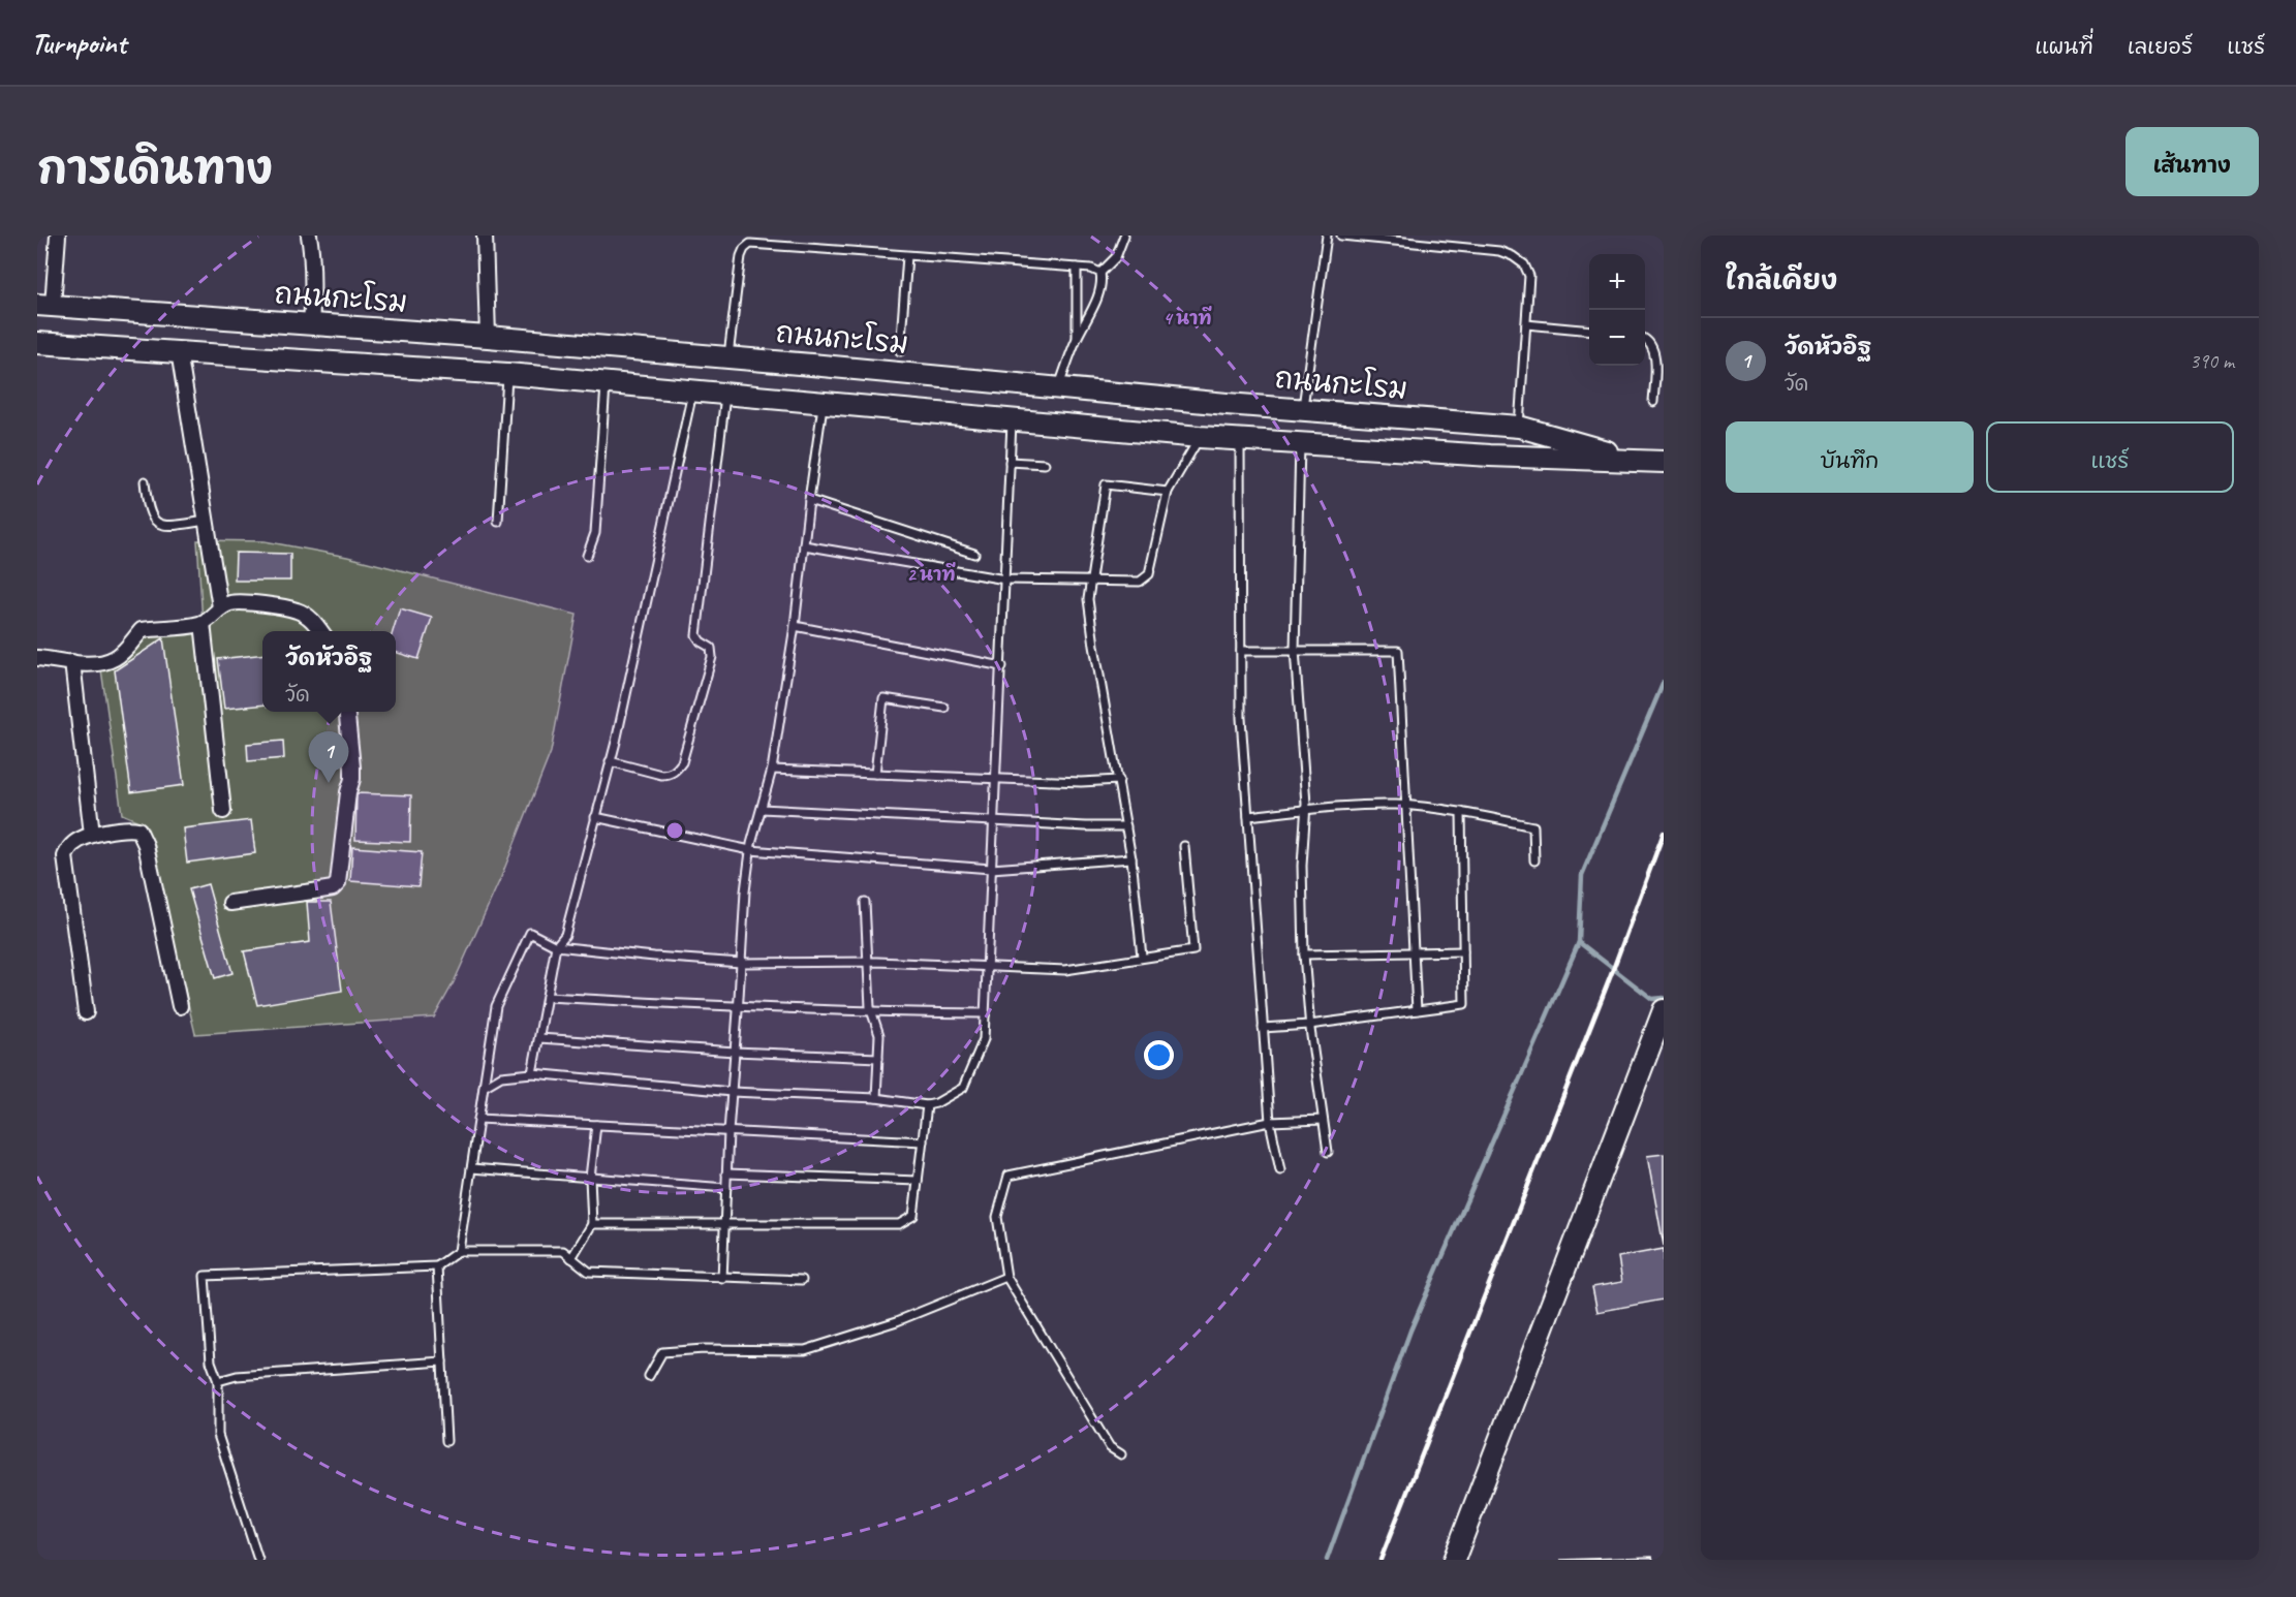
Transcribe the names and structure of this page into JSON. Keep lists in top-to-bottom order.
{
  "streets": {
    "main road": ["ถนนกะโรม"]
  },
  "page": {
    "header": "Turnpoint",
    "nav": ["แผนที่", "เลเยอร์", "แชร์"],
    "title": "การเดินทาง",
    "buttons": [
      "เส้นทาง",
      ["บันทึก", "แชร์"]
    ],
    "heading": "ใกล้เคียง",
    "map_buttons": ["+", "−"],
    "list": [
      {
        "mark": "1",
        "name": "วัดหัวอิฐ",
        "note": "วัด",
        "value": "390 m"
      }
    ],
    "popup": ["วัดหัวอิฐ", "วัด"],
    "pins": "1"
  },
  "rings": ["4 นาที", "2 นาที"]
}
